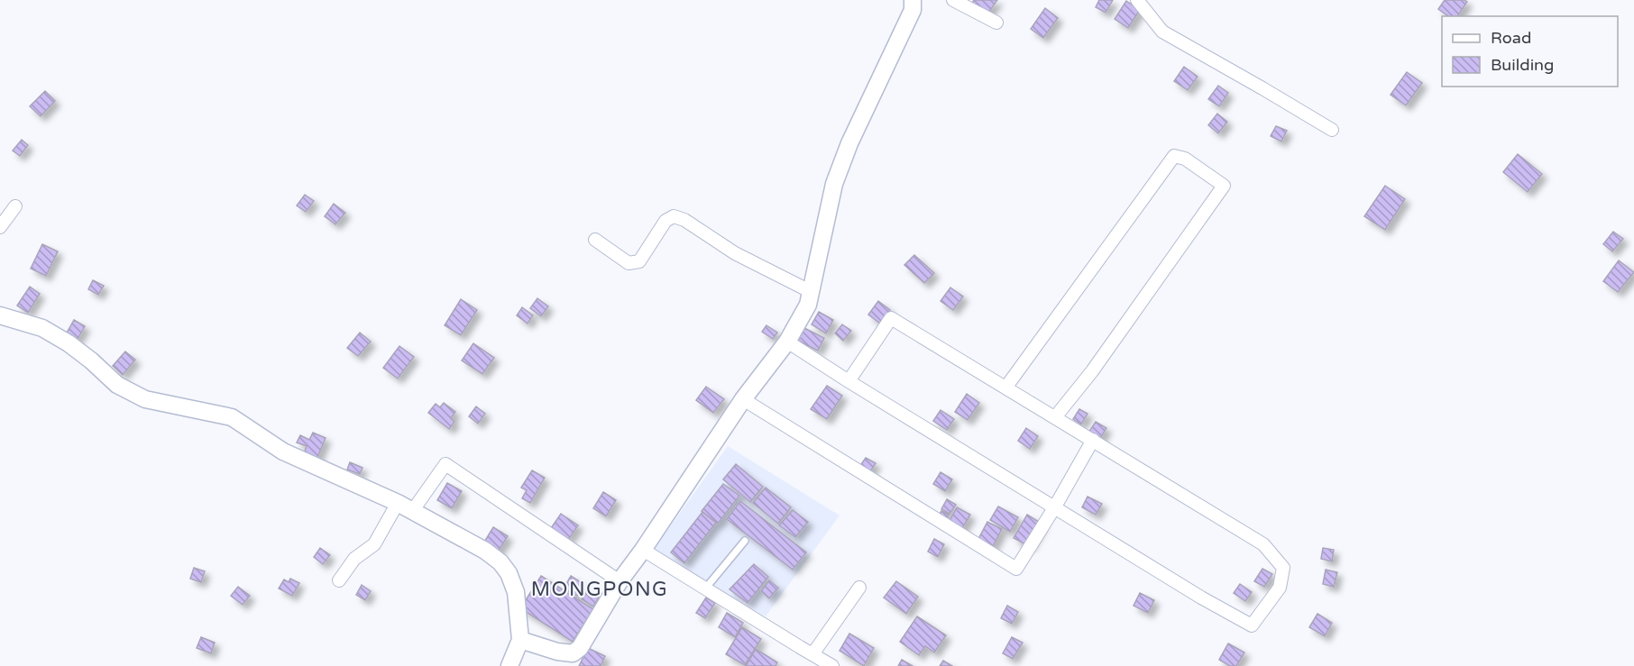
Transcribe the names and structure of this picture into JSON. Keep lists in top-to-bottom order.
{
  "districts": ["MONGPONG"],
  "legend": ["Road", "Building"]
}
